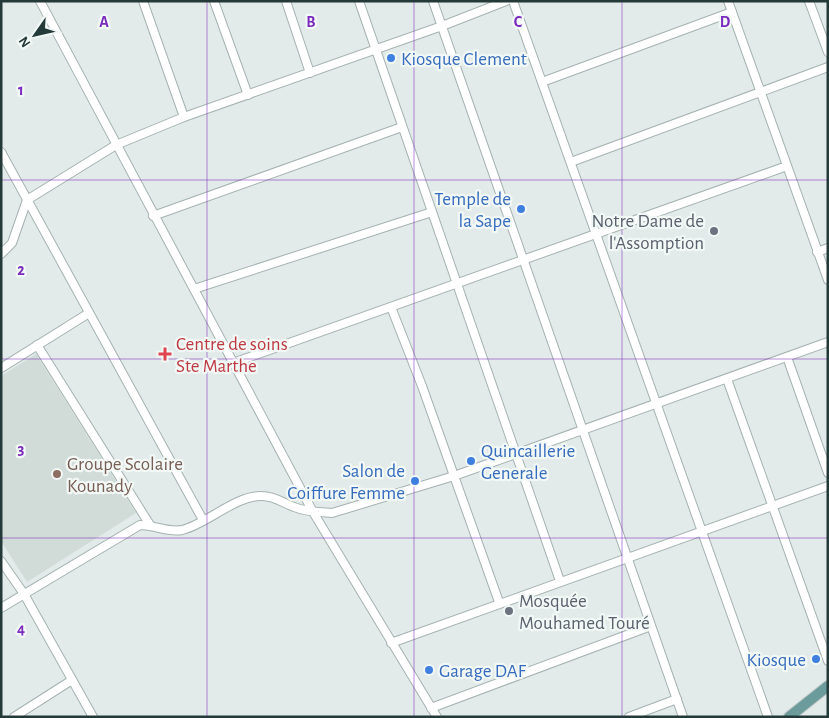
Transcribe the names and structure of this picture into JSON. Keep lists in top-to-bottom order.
{
  "places": {
    "other": [
      "Kiosque Clement",
      "Temple de la Sape",
      "Notre Dame de l'Assomption",
      "Quincaillerie Generale",
      "Groupe Scolaire Kounady",
      "Salon de Coiffure Femme",
      "Mosquée Mouhamed Touré",
      "Kiosque",
      "Garage DAF"
    ],
    "health": ["Centre de soins Ste Marthe"]
  },
  "north": "bottom left",
  "grid": {
    "columns": [
      "A",
      "B",
      "C",
      "D"
    ],
    "rows": [
      "1",
      "2",
      "3",
      "4"
    ]
  }
}
